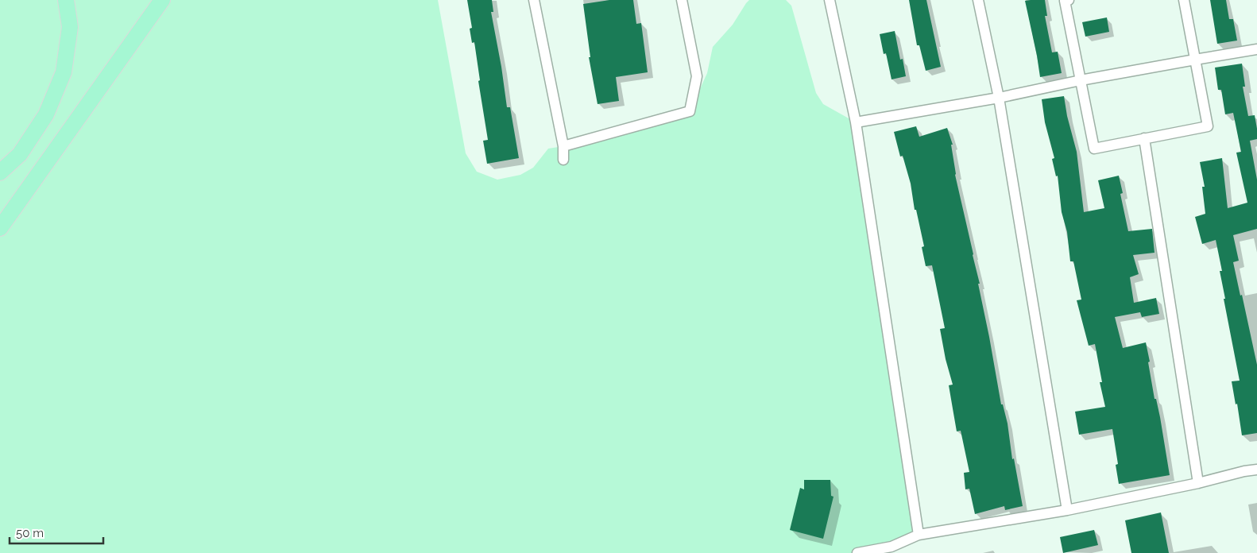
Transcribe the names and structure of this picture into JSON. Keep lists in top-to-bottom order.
{
  "scale_bar": "50 m"
}
